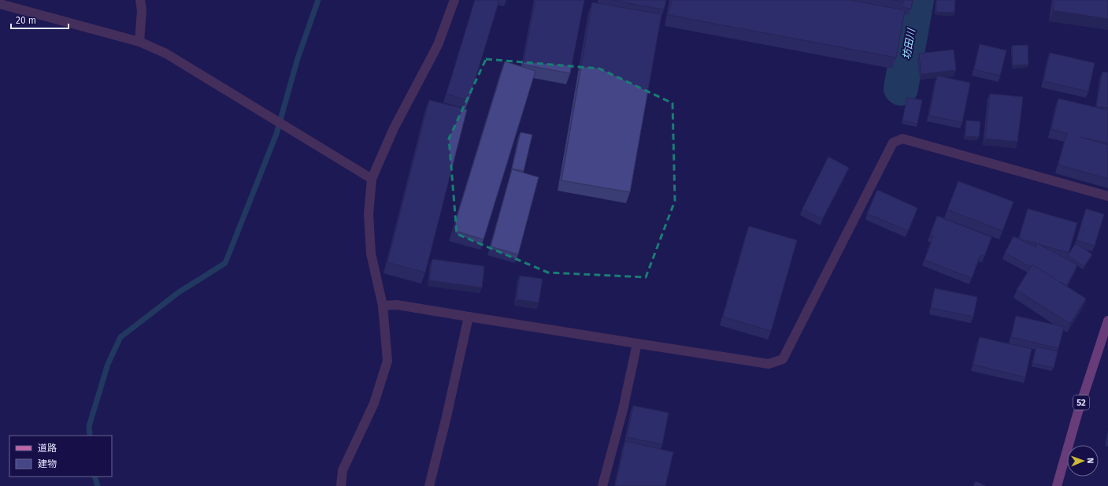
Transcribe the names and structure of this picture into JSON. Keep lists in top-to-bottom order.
{
  "streets": {
    "main road": ["52"]
  },
  "water": ["坊田川"],
  "legend": ["道路", "建物"],
  "scale_bar": "20 m",
  "north": "right"
}
